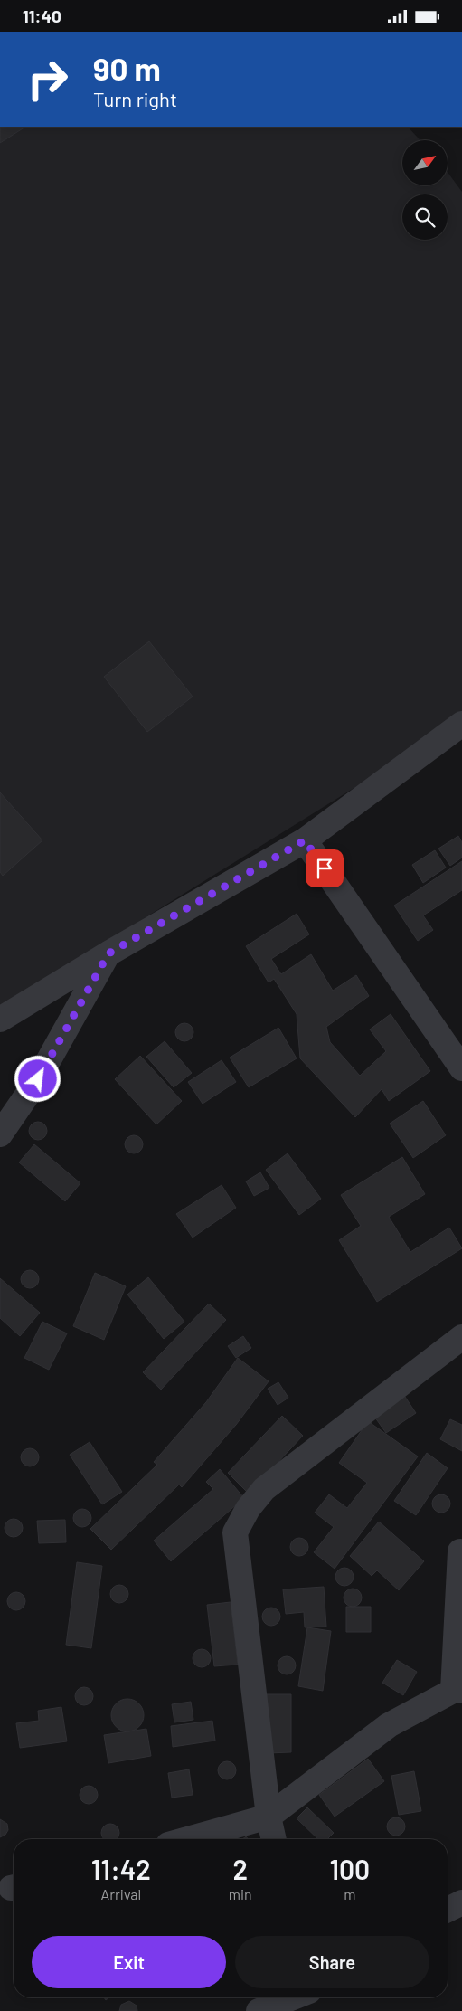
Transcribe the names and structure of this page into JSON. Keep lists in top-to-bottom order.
{
  "north": "top right",
  "page": {
    "status": "11:40",
    "turn": ["90 m", "Turn right"],
    "eta": [
      "11:42",
      "Arrival",
      "2",
      "min",
      "100",
      "m"
    ],
    "buttons": ["Exit", "Share"]
  }
}
